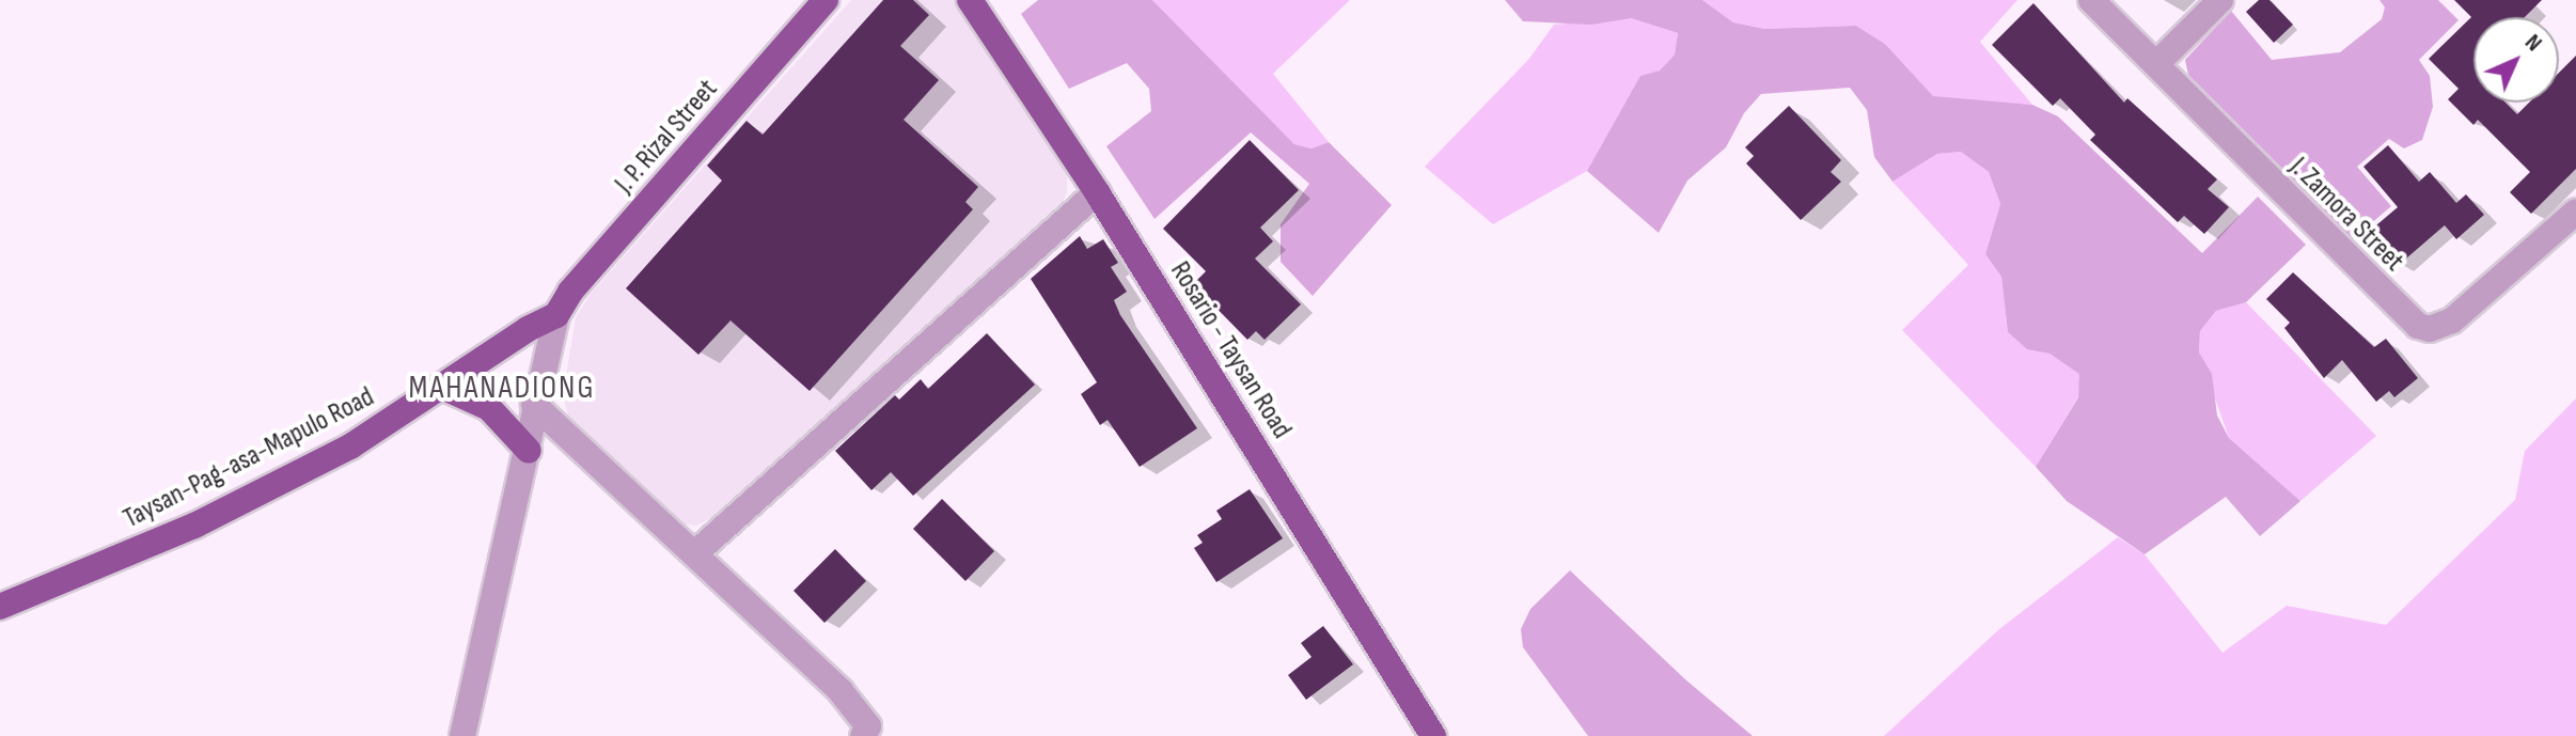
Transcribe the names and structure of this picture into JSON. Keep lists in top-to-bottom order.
{
  "streets": {
    "main road": ["J. P. Rizal Street", "Rosario - Taysan Road", "Taysan-Pag-asa-Mapulo Road"],
    "street": ["J. Zamora Street"]
  },
  "crossings": [
    ["J. P. Rizal Street", "Taysan-Pag-asa-Mapulo Road"]
  ],
  "districts": ["MAHANADIONG"],
  "north": "top right"
}
